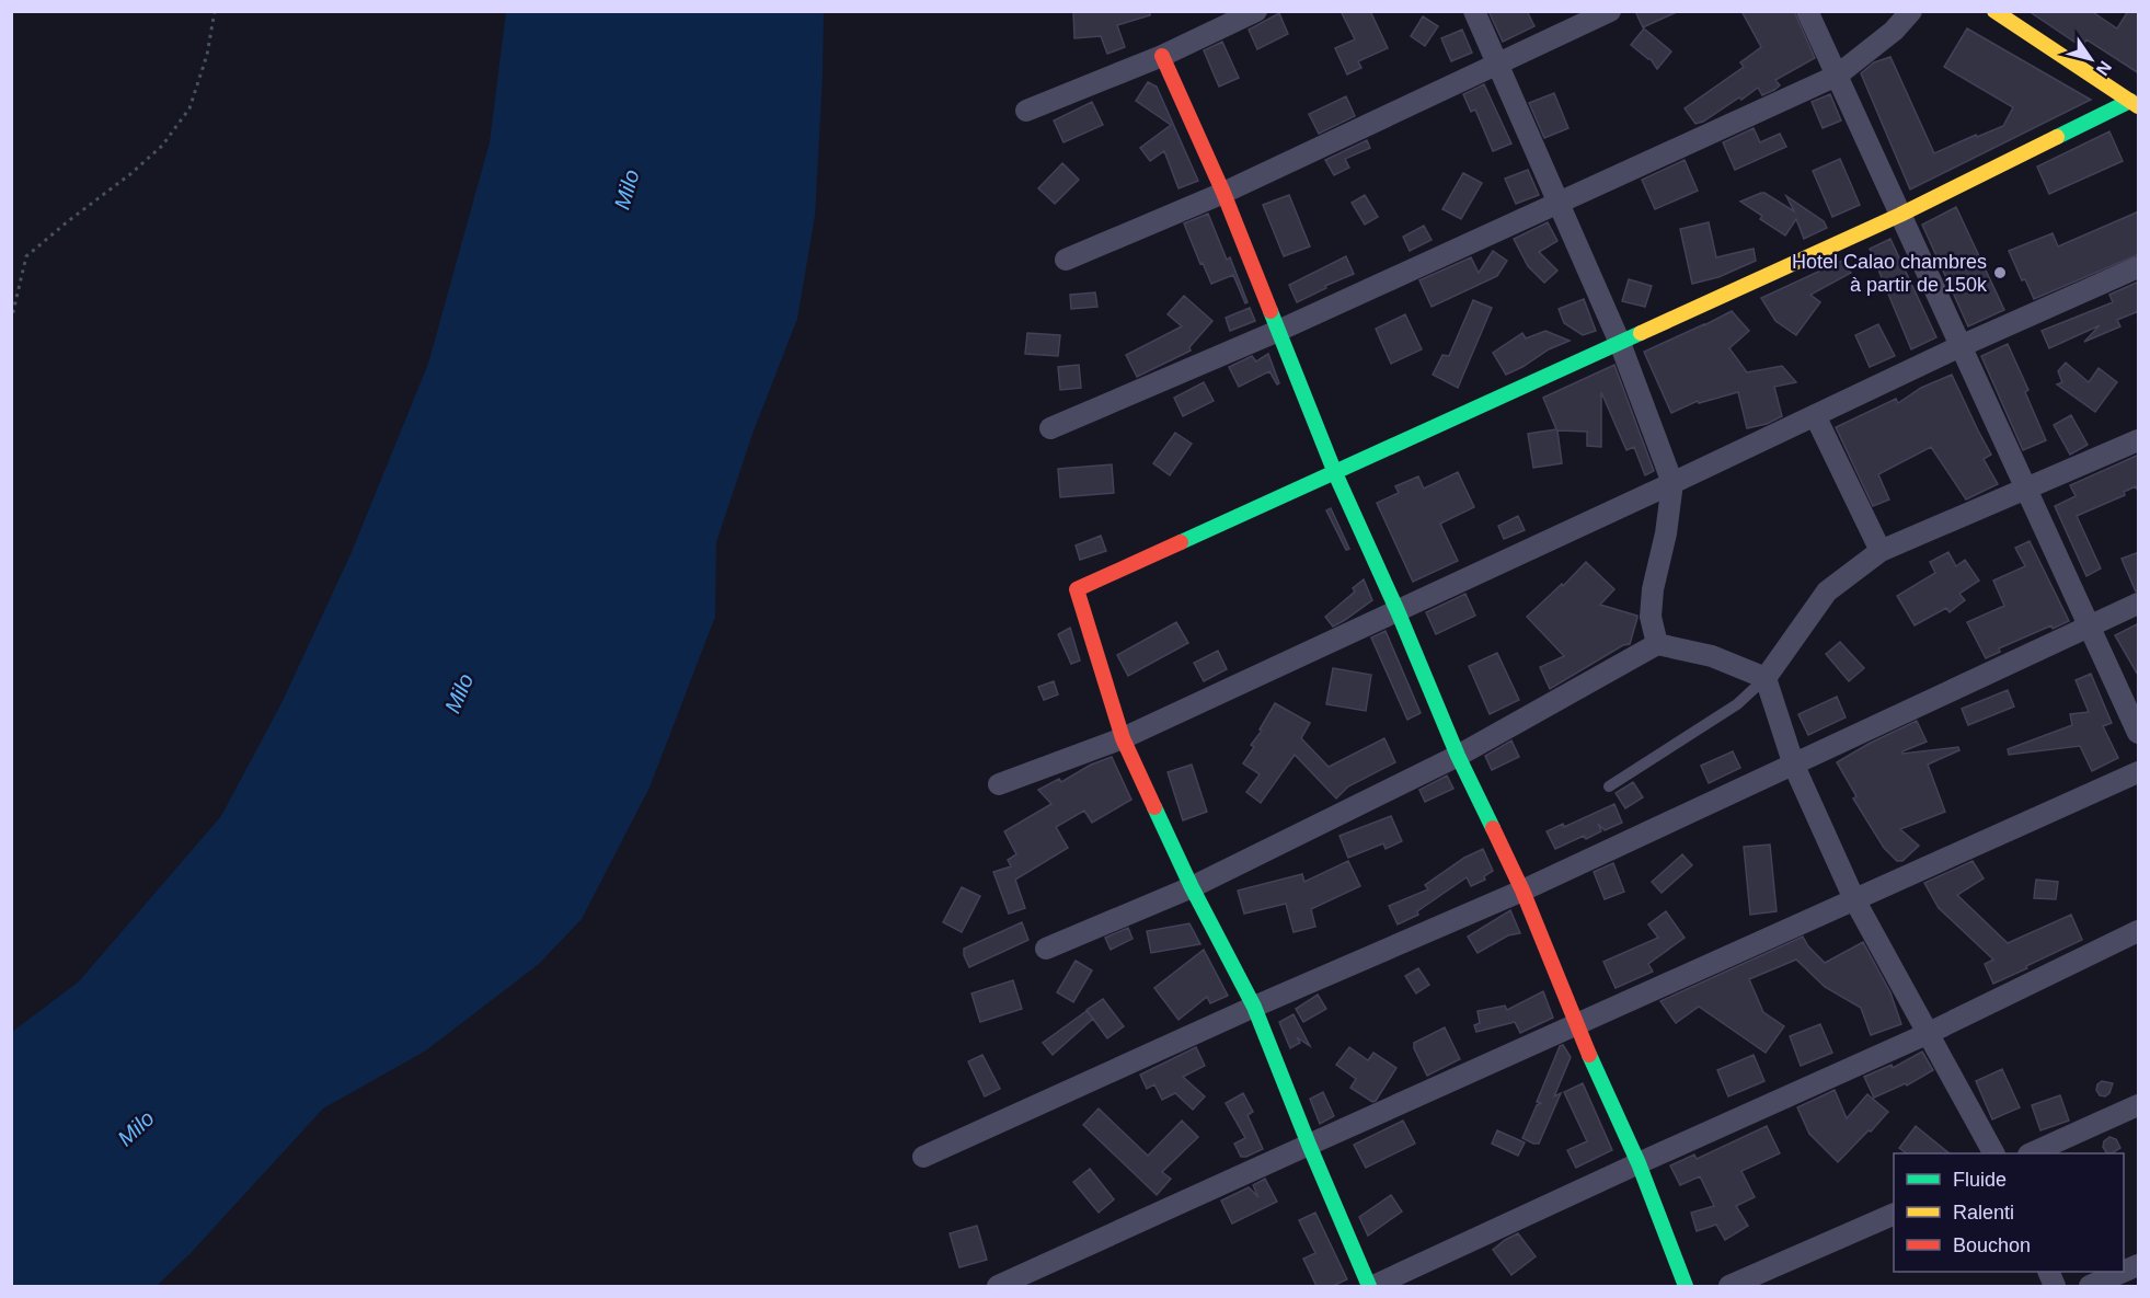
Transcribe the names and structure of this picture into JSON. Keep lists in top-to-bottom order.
{
  "water": ["Milo"],
  "places": ["Hotel Calao chambres à partir de 150k"],
  "legend": ["Fluide", "Ralenti", "Bouchon"],
  "north": "bottom right"
}
